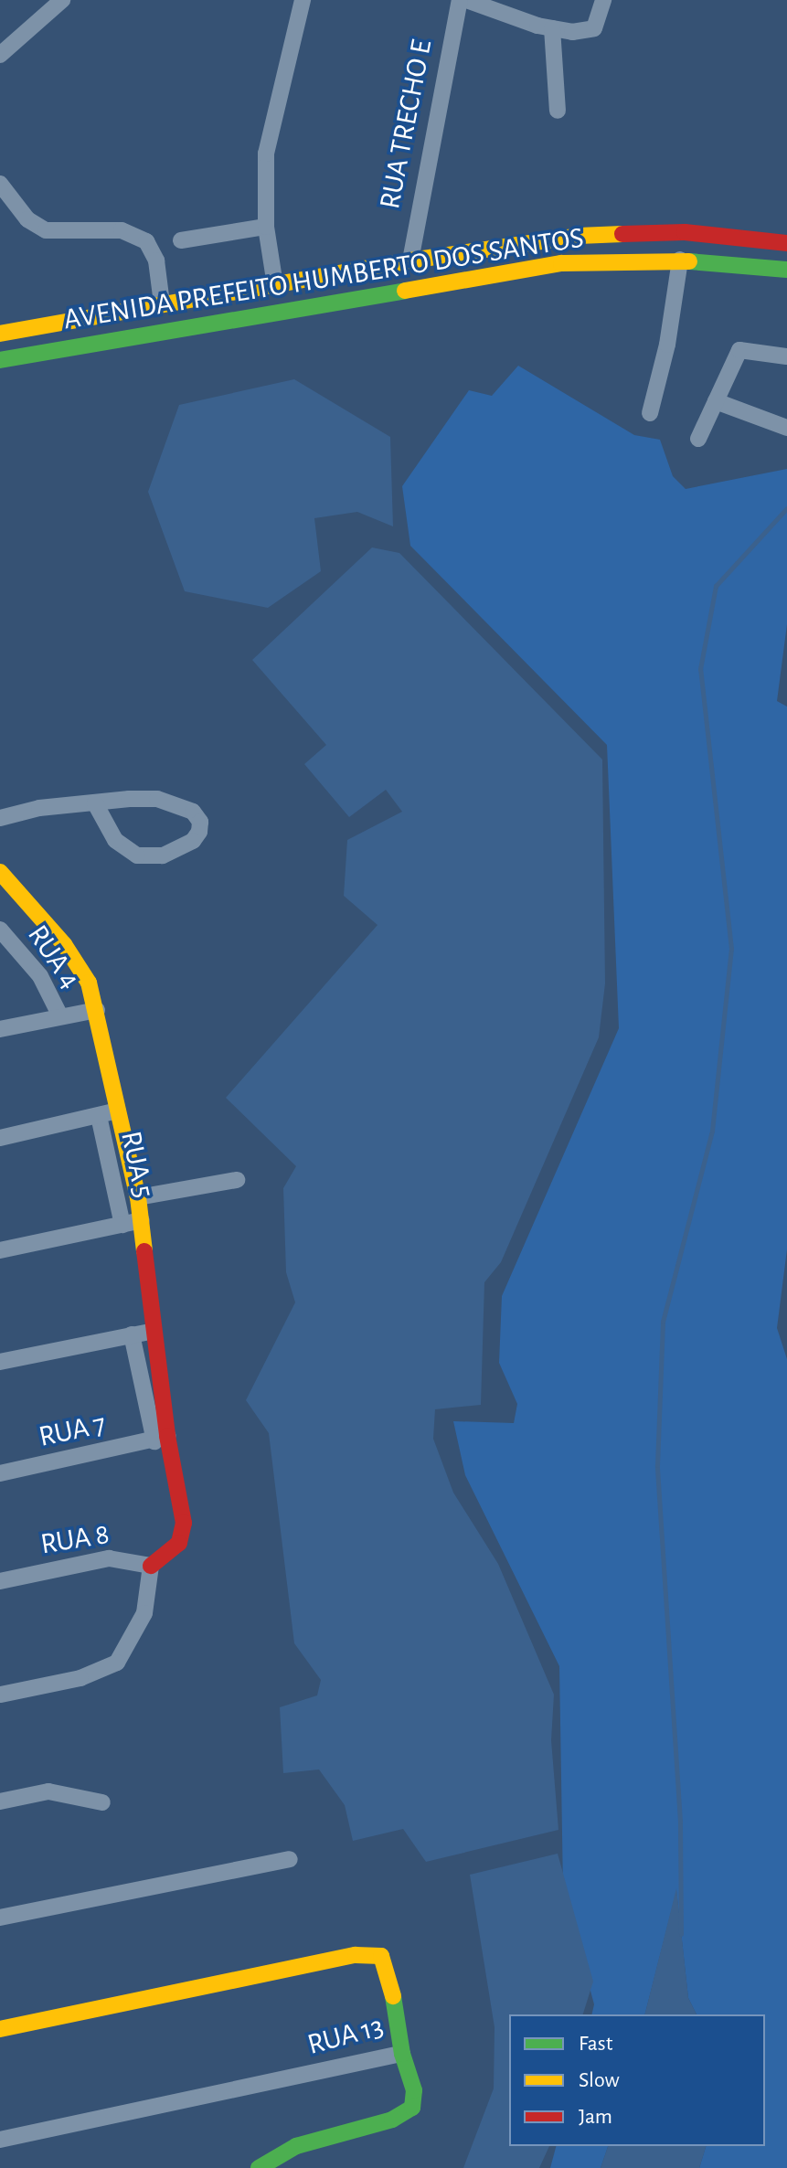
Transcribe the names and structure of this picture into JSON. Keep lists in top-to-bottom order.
{
  "streets": {
    "street": [
      "RUA TRECHO E",
      "AVENIDA PREFEITO HUMBERTO DOS SANTOS",
      "RUA 4",
      "RUA 5",
      "RUA 7",
      "RUA 8",
      "RUA 13"
    ]
  },
  "crossings": [
    ["RUA TRECHO E", "AVENIDA PREFEITO HUMBERTO DOS SANTOS"]
  ],
  "legend": ["Fast", "Slow", "Jam"]
}
